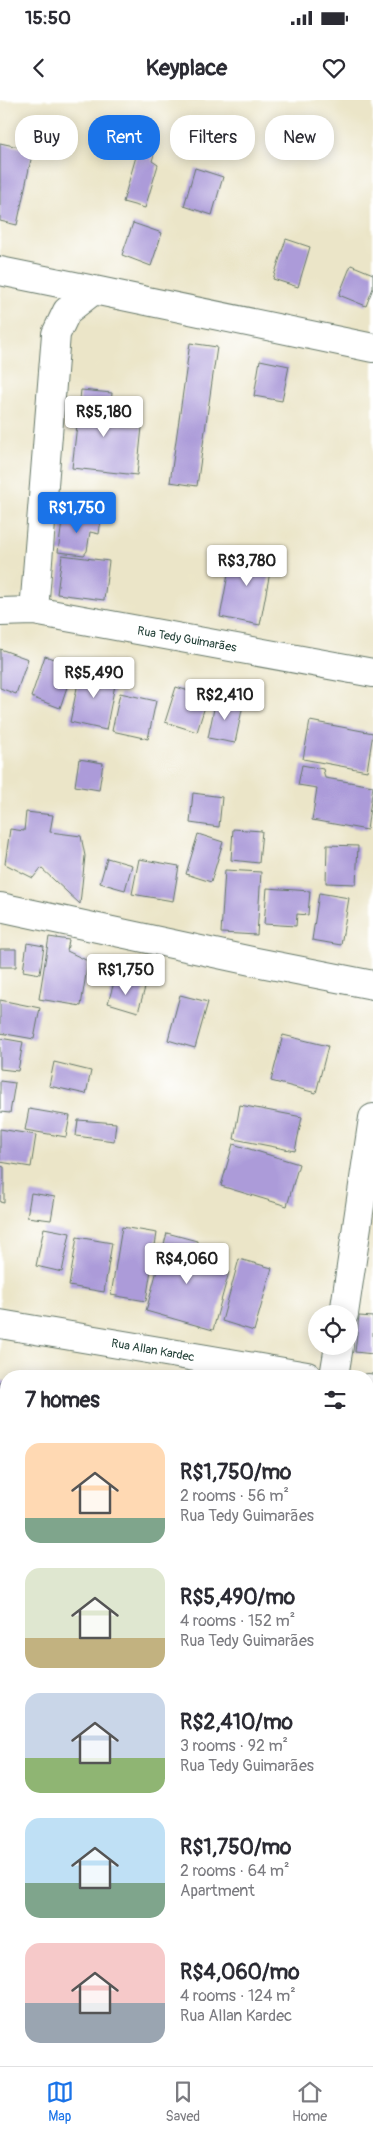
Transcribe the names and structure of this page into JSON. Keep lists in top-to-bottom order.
{
  "streets": {
    "street": ["Rua Tedy Guimarães", "Rua Allan Kardec"]
  },
  "page": {
    "status": "15:50",
    "header": "Keyplace",
    "chip": [
      "Buy",
      "Rent",
      "Filters",
      "New"
    ],
    "price": [
      "R$5,180",
      "R$1,750",
      "R$3,780",
      "R$5,490",
      "R$2,410",
      "R$1,750",
      "R$4,060"
    ],
    "heading": "7 homes",
    "list": [
      {
        "name": "R$1,750/mo",
        "note": "2 rooms · 56 m² · Rua Tedy Guimarães"
      },
      {
        "name": "R$5,490/mo",
        "note": "4 rooms · 152 m² · Rua Tedy Guimarães"
      },
      {
        "name": "R$2,410/mo",
        "note": "3 rooms · 92 m² · Rua Tedy Guimarães"
      },
      {
        "name": "R$1,750/mo",
        "note": "2 rooms · 64 m² · Apartment"
      },
      {
        "name": "R$4,060/mo",
        "note": "4 rooms · 124 m² · Rua Allan Kardec"
      }
    ],
    "tabs": ["Map", "Saved", "Home"]
  }
}
